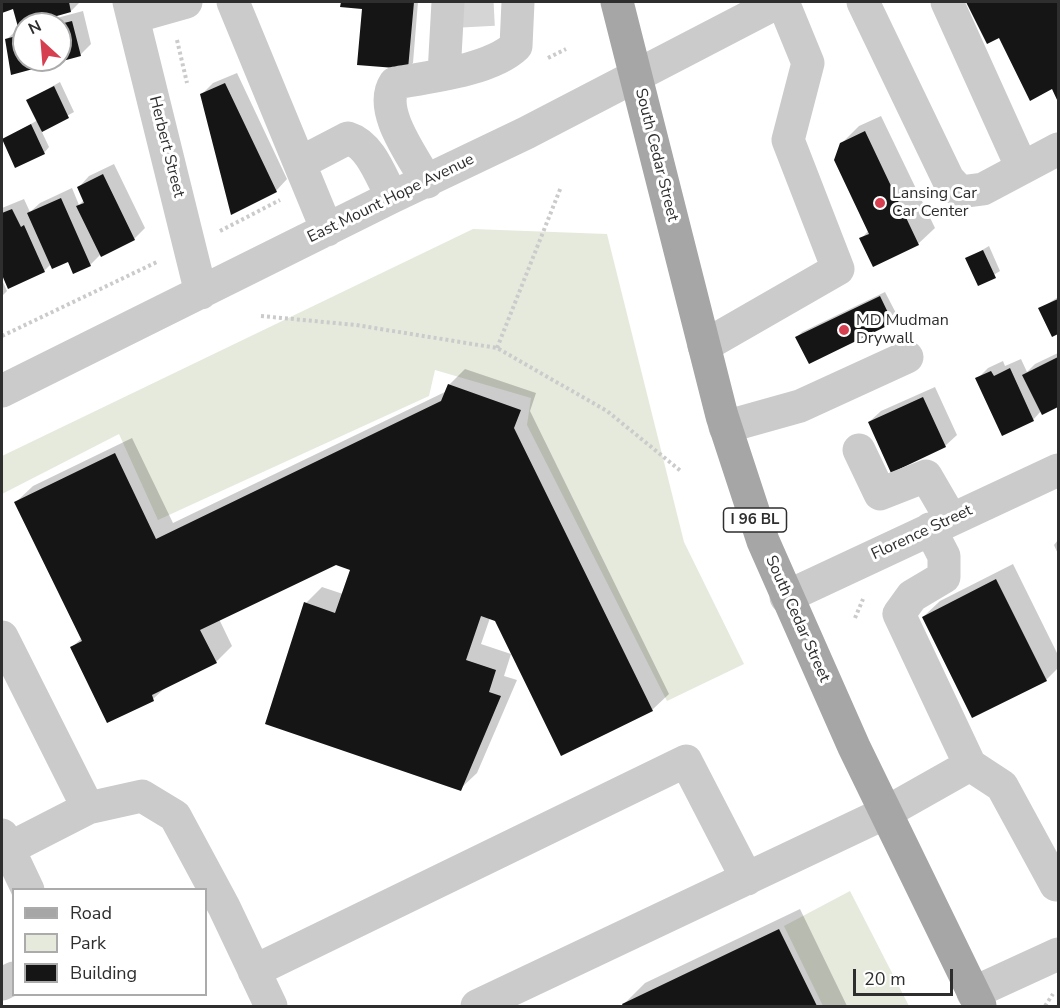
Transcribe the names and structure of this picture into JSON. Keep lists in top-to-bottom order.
{
  "streets": {
    "main road": ["South Cedar Street", "I 96 BL"],
    "street": ["Herbert Street", "East Mount Hope Avenue", "Florence Street"]
  },
  "crossings": [
    ["Herbert Street", "East Mount Hope Avenue"],
    ["South Cedar Street", "East Mount Hope Avenue"],
    ["South Cedar Street", "Florence Street"]
  ],
  "places": ["Lansing Car Car Center", "MD Mudman Drywall"],
  "legend": ["Road", "Park", "Building"],
  "scale_bar": "20 m",
  "north": "top left"
}
